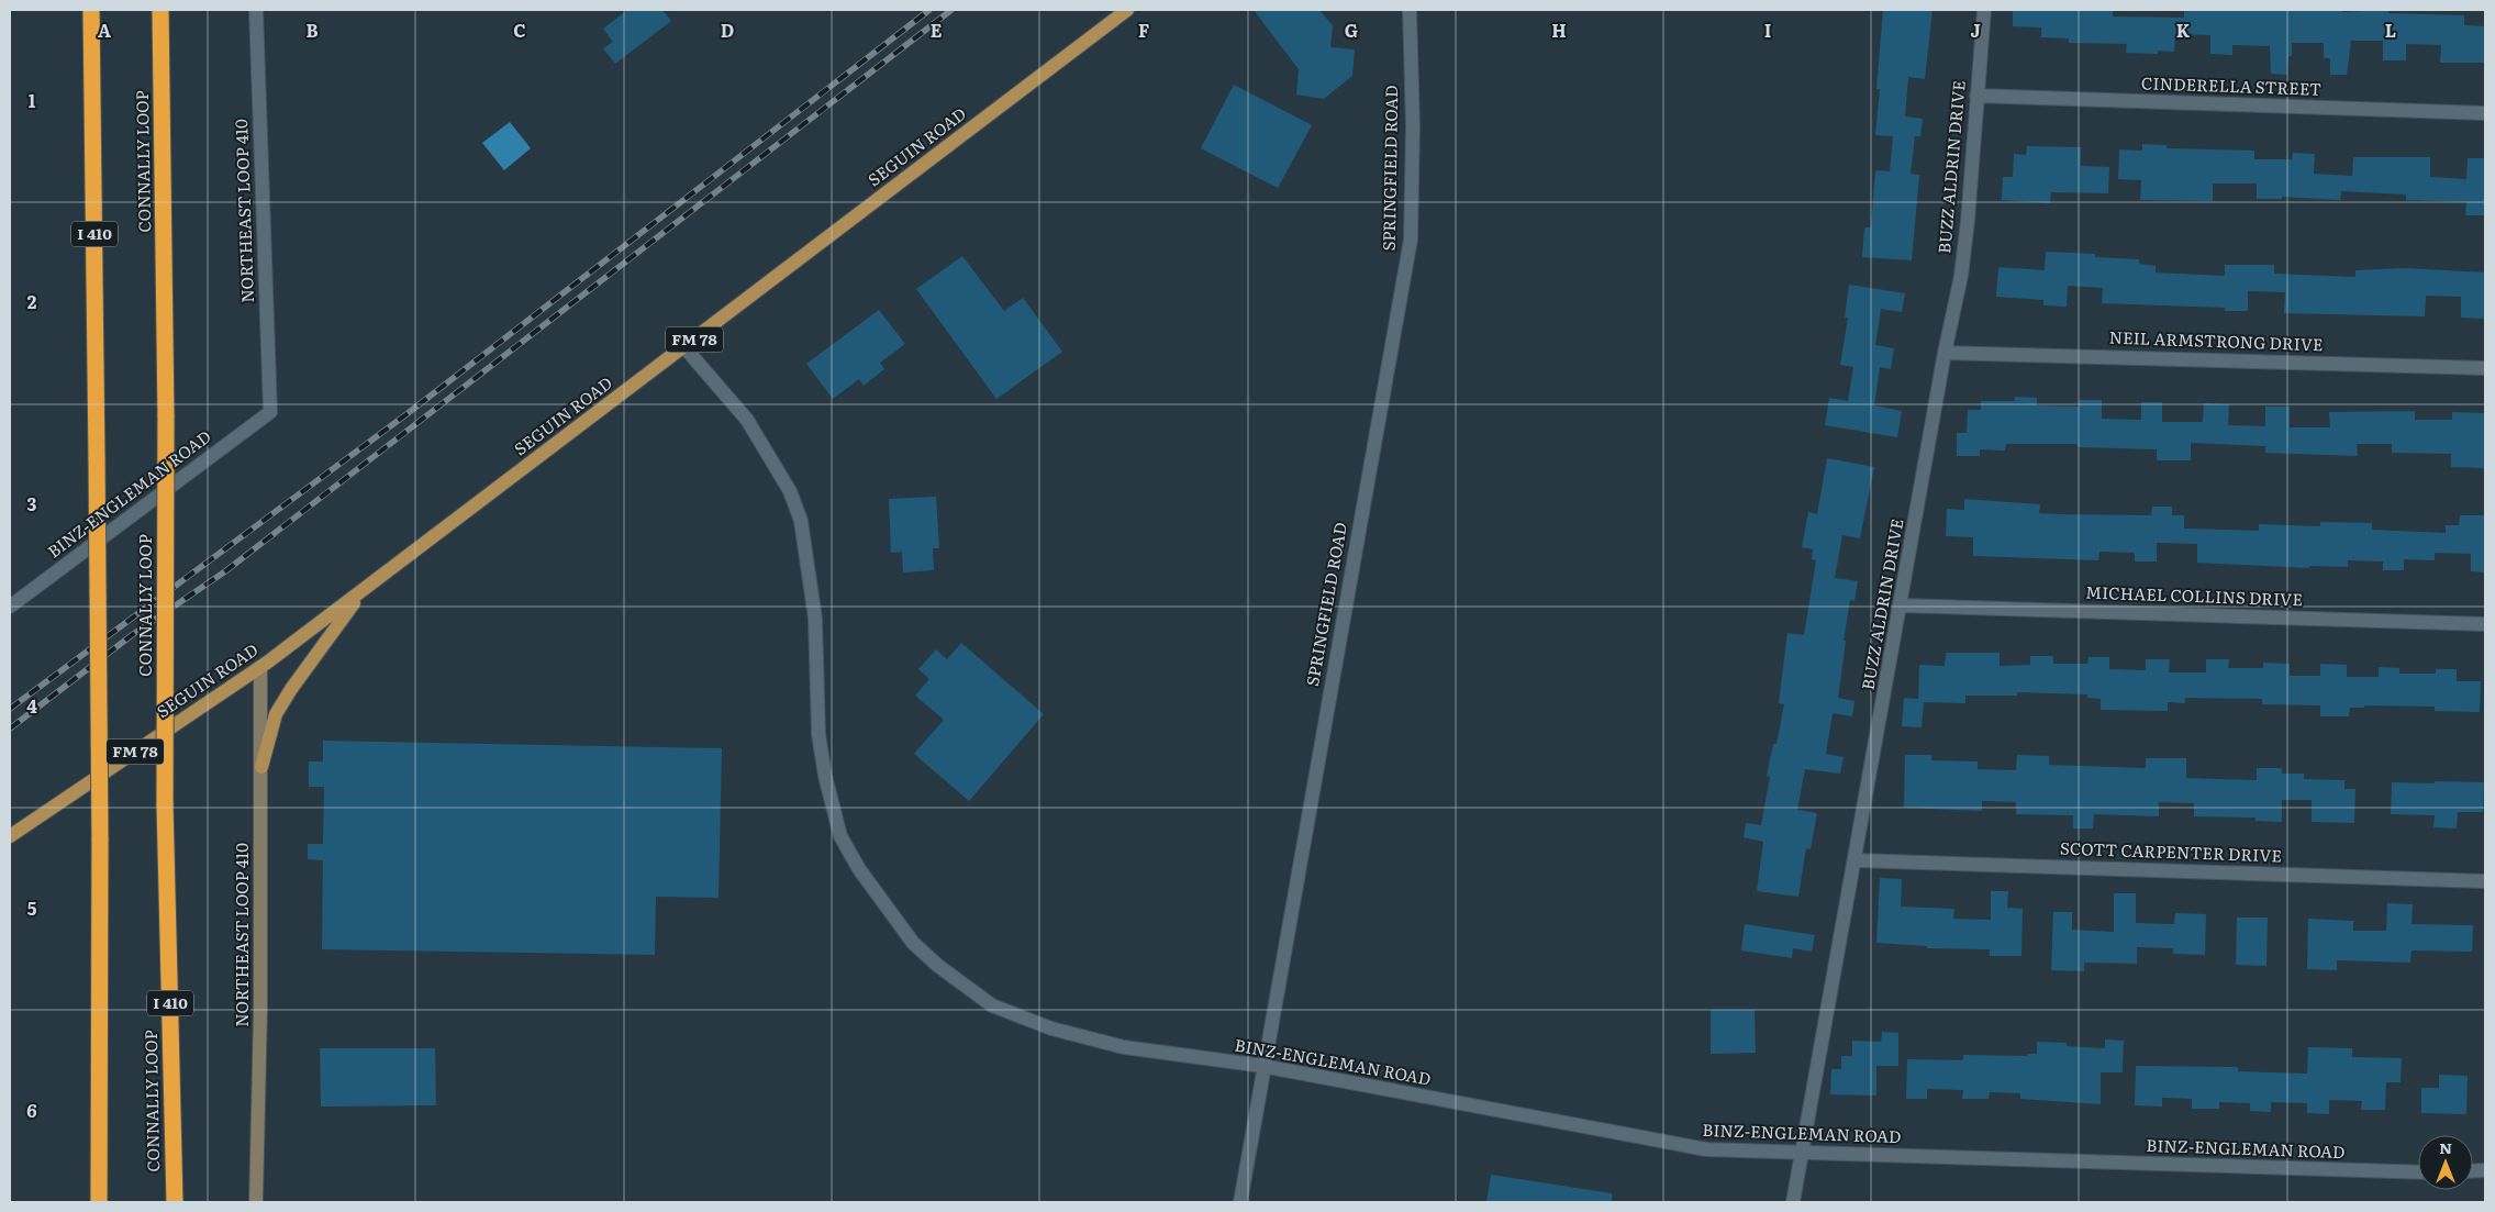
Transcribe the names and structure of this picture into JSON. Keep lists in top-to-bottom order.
{
  "streets": {
    "highway": ["CONNALLY LOOP", "I 410"],
    "main road": ["SEGUIN ROAD", "NORTHEAST LOOP 410", "FM 78"],
    "street": [
      "CINDERELLA STREET",
      "BUZZ ALDRIN DRIVE",
      "SPRINGFIELD ROAD",
      "NEIL ARMSTRONG DRIVE",
      "BINZ-ENGLEMAN ROAD",
      "MICHAEL COLLINS DRIVE",
      "SCOTT CARPENTER DRIVE"
    ]
  },
  "crossings": [
    ["CINDERELLA STREET", "BUZZ ALDRIN DRIVE"],
    ["SEGUIN ROAD", "NORTHEAST LOOP 410"],
    ["SEGUIN ROAD", "BINZ-ENGLEMAN ROAD"],
    ["BUZZ ALDRIN DRIVE", "NEIL ARMSTRONG DRIVE"],
    ["BUZZ ALDRIN DRIVE", "BINZ-ENGLEMAN ROAD"],
    ["BUZZ ALDRIN DRIVE", "MICHAEL COLLINS DRIVE"],
    ["BUZZ ALDRIN DRIVE", "SCOTT CARPENTER DRIVE"],
    ["SPRINGFIELD ROAD", "BINZ-ENGLEMAN ROAD"],
    ["NORTHEAST LOOP 410", "BINZ-ENGLEMAN ROAD"]
  ],
  "north": "top",
  "grid": {
    "columns": [
      "A",
      "B",
      "C",
      "D",
      "E",
      "F",
      "G",
      "H",
      "I",
      "J",
      "K",
      "L"
    ],
    "rows": [
      "1",
      "2",
      "3",
      "4",
      "5",
      "6"
    ]
  }
}
